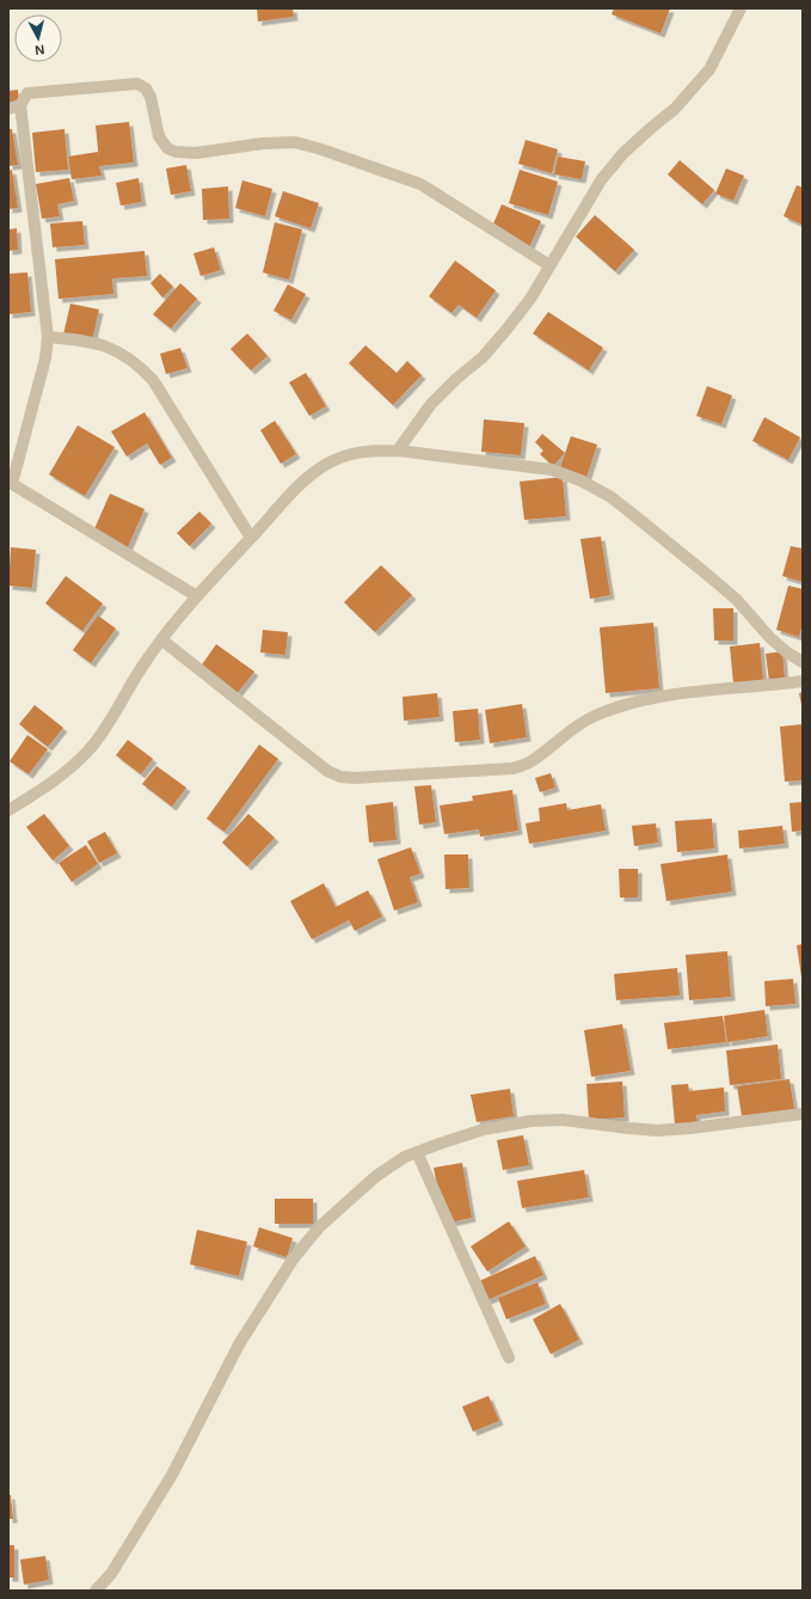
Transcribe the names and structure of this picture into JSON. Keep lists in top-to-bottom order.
{
  "north": "bottom"
}
